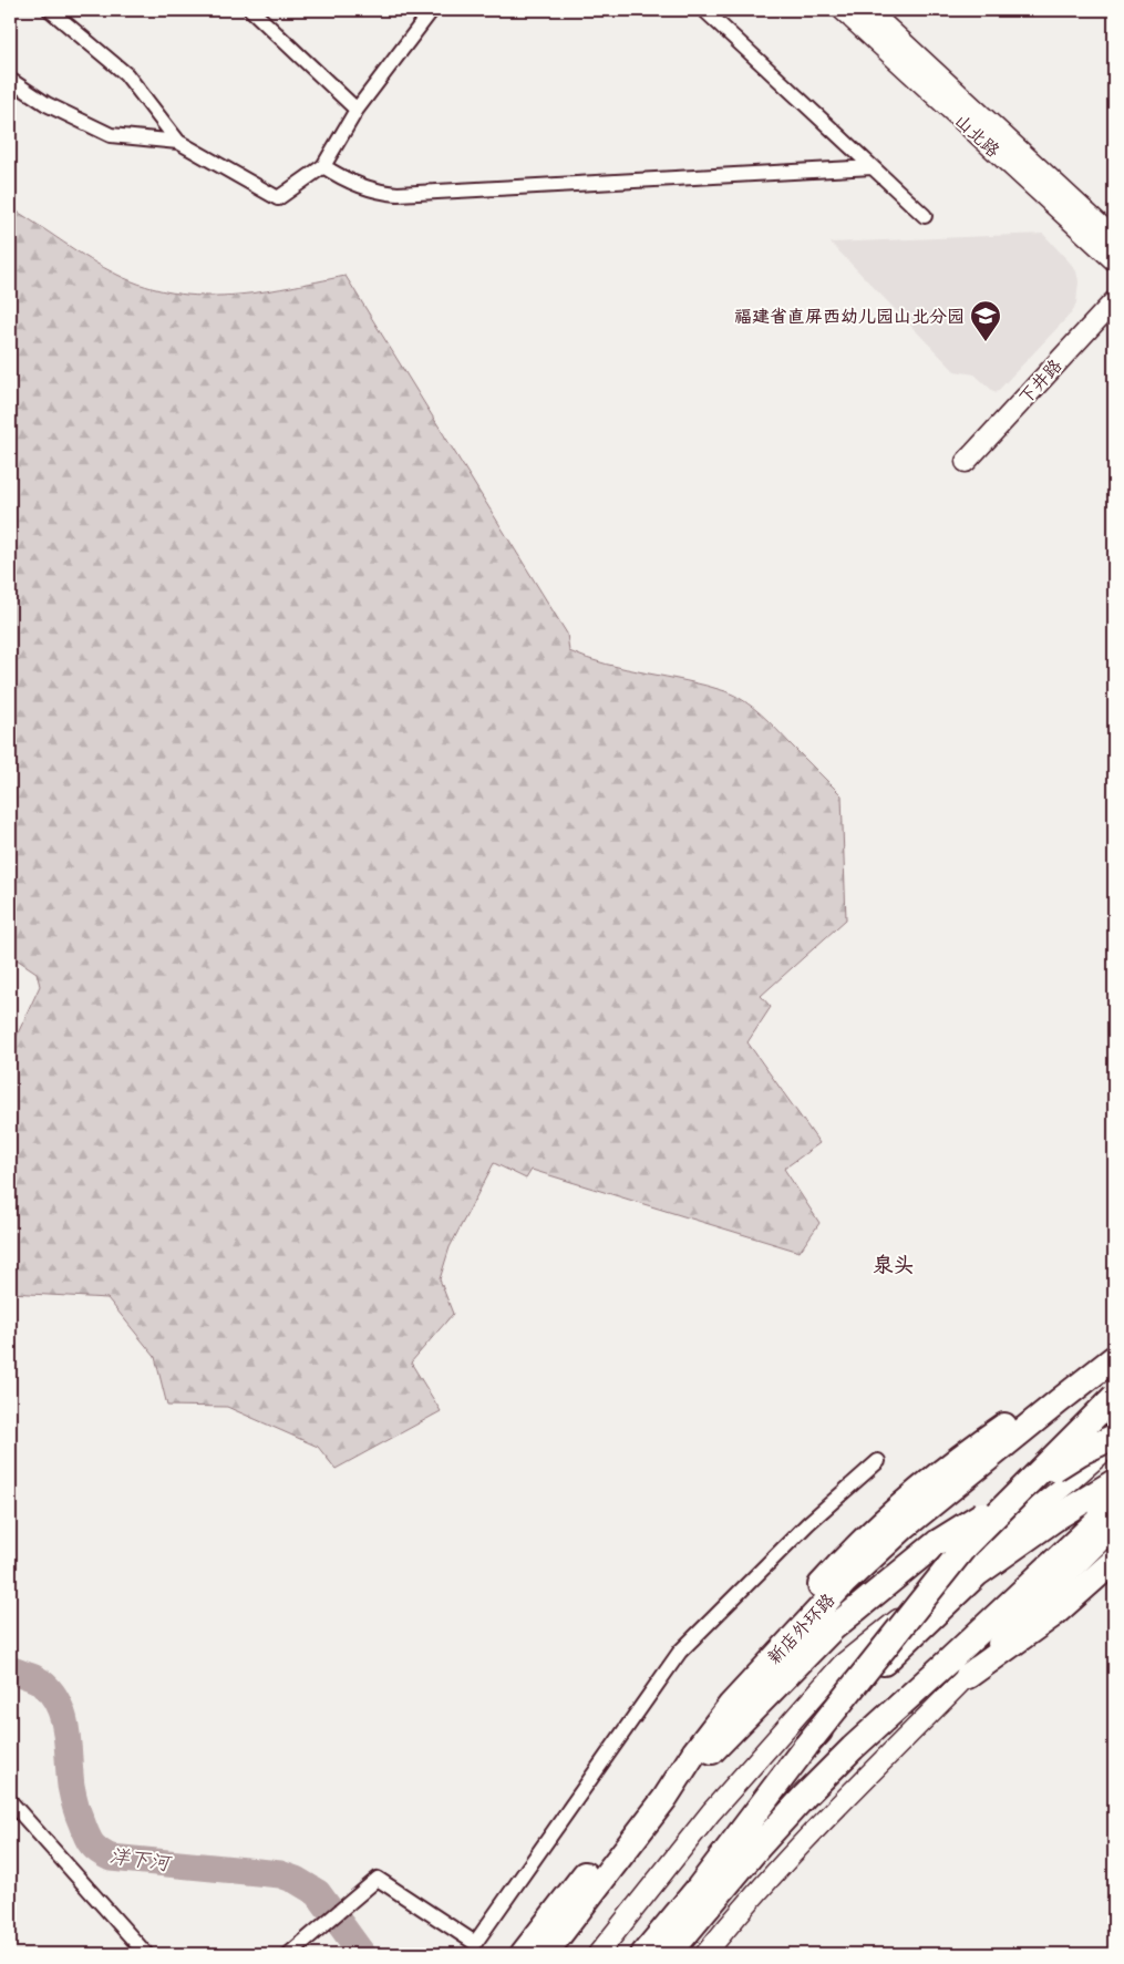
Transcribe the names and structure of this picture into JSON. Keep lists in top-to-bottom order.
{
  "streets": {
    "highway": ["新店外环路"],
    "main road": ["山北路", "下井路"]
  },
  "districts": ["泉头"],
  "water": ["洋下河"],
  "places": {
    "school or university": ["福建省直屏西幼儿园山北分园"]
  }
}
